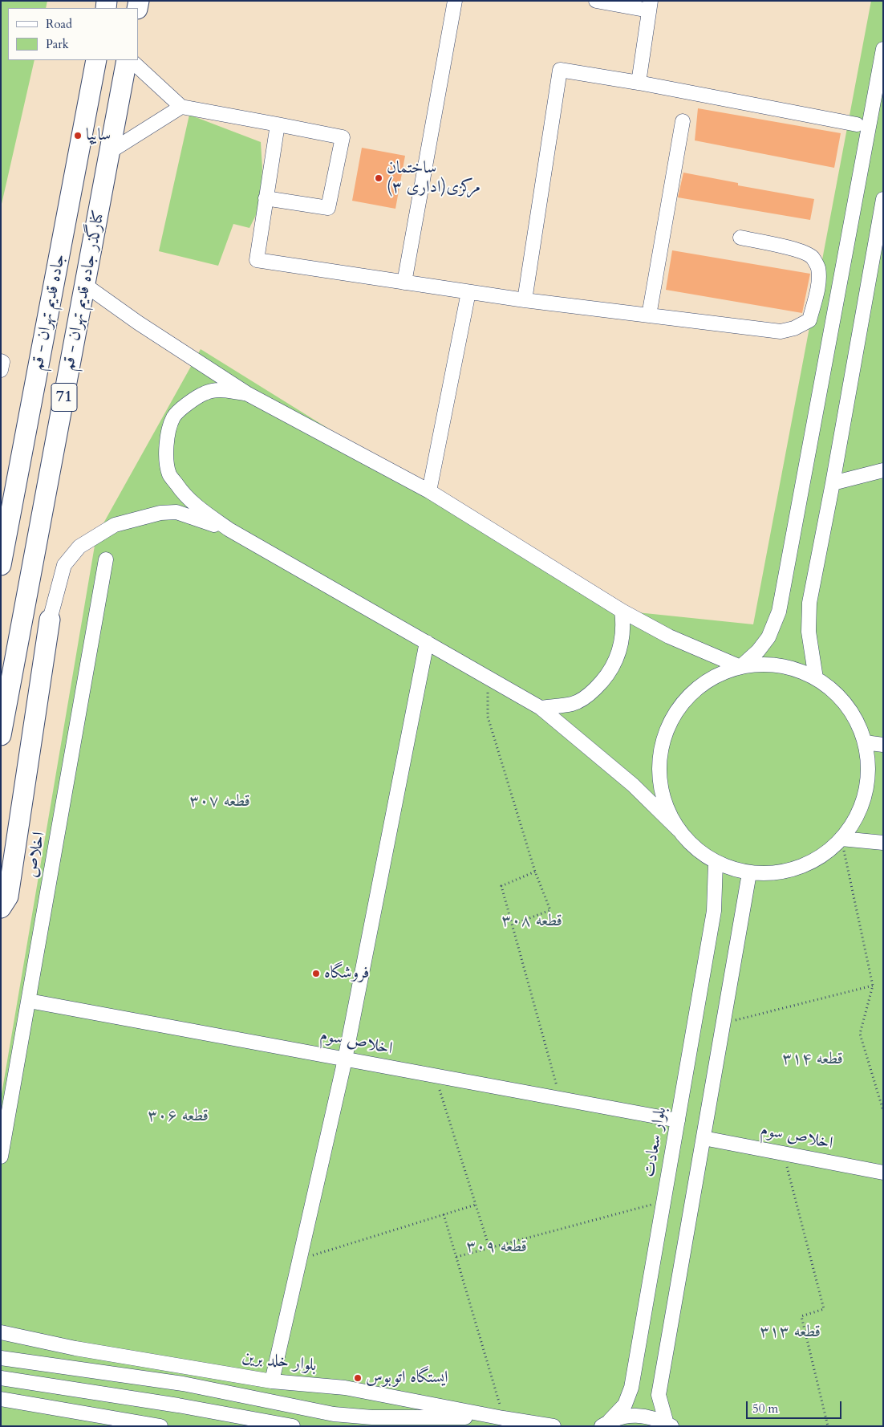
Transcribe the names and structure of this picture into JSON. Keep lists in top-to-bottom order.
{
  "streets": {
    "highway": ["کنارگذر جاده قدیم تهران - قم", "جاده قدیم تهران - قم", "71"],
    "street": [
      "اخلاص",
      "اخلاص سوم",
      "بلوار سعادت",
      "بلوار خلد برین"
    ]
  },
  "crossings": [
    ["اخلاص", "اخلاص سوم"],
    ["اخلاص سوم", "بلوار سعادت"]
  ],
  "parks": [
    "قطعه ۳۰۷",
    "قطعه ۳۰۸",
    "قطعه ۳۱۴",
    "قطعه ۳۰۶",
    "قطعه ۳۰۹",
    "قطعه ۳۱۳"
  ],
  "places": [
    "سایپا",
    "ساختمان مرکزی(اداری ۳)",
    "فروشگاه",
    "ایستگاه اتوبوس"
  ],
  "legend": ["Road", "Park"],
  "scale_bar": "50 m"
}
